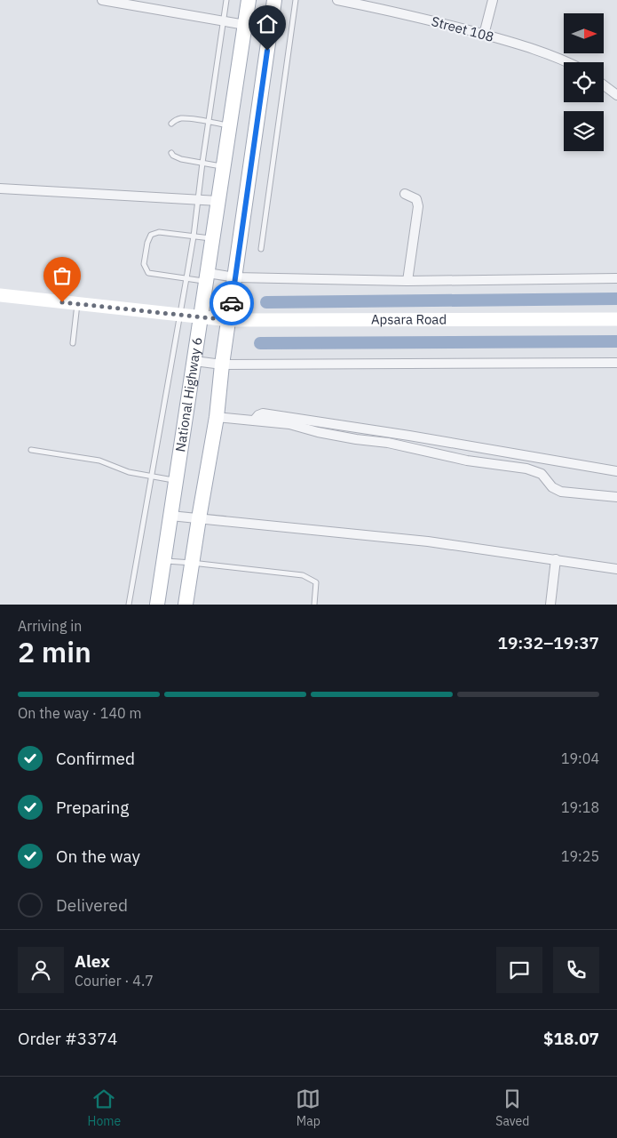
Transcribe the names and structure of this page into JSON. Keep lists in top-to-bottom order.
{
  "streets": {
    "main road": ["Apsara Road", "National Highway 6"],
    "street": ["Street 108"]
  },
  "crossings": [
    ["Apsara Road", "National Highway 6"]
  ],
  "north": "right",
  "page": {
    "heading": ["2 min", "Arriving in", "19:32–19:37"],
    "panel": [
      "Alex",
      "Courier · 4.7",
      "Order #3374",
      "$18.07"
    ],
    "bar": "On the way · 140 m",
    "list": [
      ["Confirmed", "19:04"],
      ["Preparing", "19:18"],
      ["On the way", "19:25"],
      "Delivered"
    ],
    "tabs": ["Home", "Map", "Saved"]
  }
}
